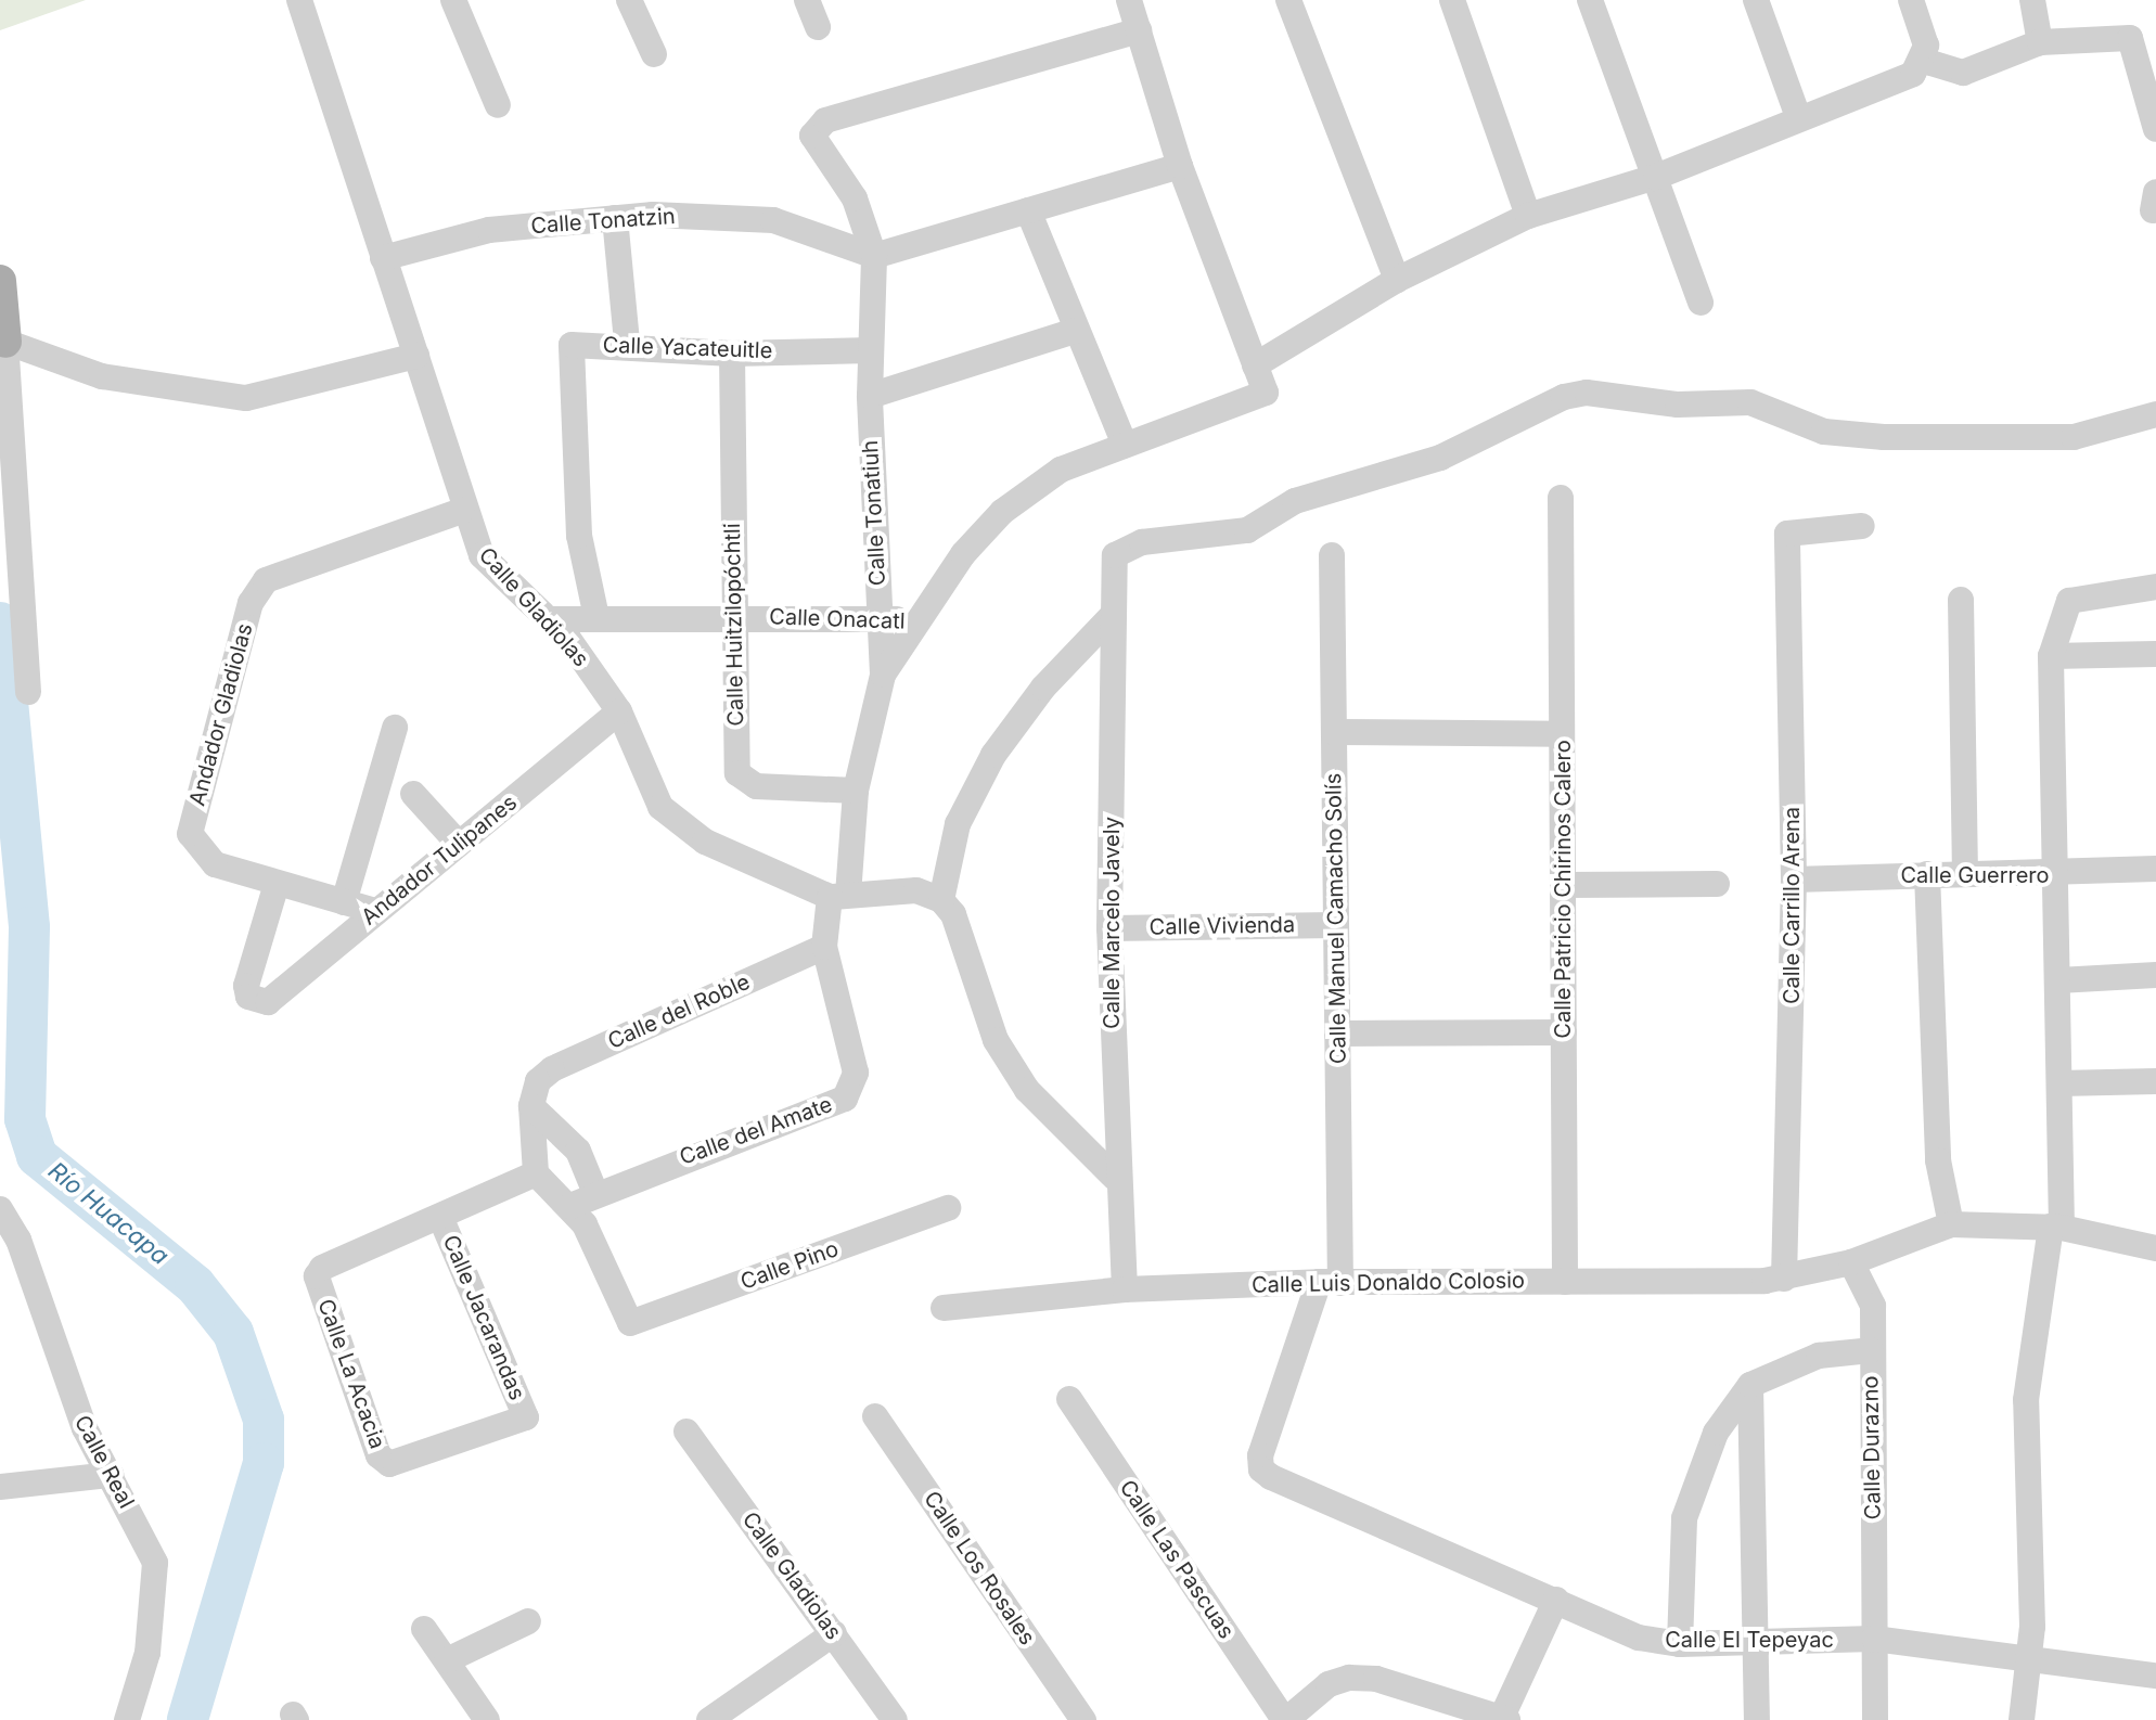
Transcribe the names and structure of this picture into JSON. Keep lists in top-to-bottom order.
{
  "streets": {
    "street": [
      "Calle Tonatzin",
      "Calle Yacateuitle",
      "Calle Tonatiuh",
      "Calle Gladiolas",
      "Calle Onacatl",
      "Calle Huitzilopóchtli",
      "Andador Gladiolas",
      "Andador Tulipanes",
      "Calle Guerrero",
      "Calle Patricio Chirinos Calero",
      "Calle Carrillo Arena",
      "Calle Manuel Camacho Solís",
      "Calle Marcelo Javely",
      "Calle Vivienda",
      "Calle del Roble",
      "Calle del Amate",
      "Calle Pino",
      "Calle Luis Donaldo Colosio",
      "Calle Jacarandas",
      "Calle La Acacia",
      "Calle Durazno",
      "Calle Real",
      "Calle Las Pascuas",
      "Calle Los Rosales",
      "Calle El Tepeyac"
    ]
  },
  "crossings": [
    ["Calle Tonatzin", "Calle Tonatiuh"],
    ["Calle Tonatzin", "Calle Gladiolas"],
    ["Calle Yacateuitle", "Calle Tonatiuh"],
    ["Calle Yacateuitle", "Calle Onacatl"],
    ["Calle Yacateuitle", "Calle Huitzilopóchtli"],
    ["Calle Tonatiuh", "Calle Onacatl"],
    ["Calle Tonatiuh", "Calle del Amate"],
    ["Calle Gladiolas", "Calle Onacatl"],
    ["Calle Gladiolas", "Andador Gladiolas"],
    ["Calle Gladiolas", "Andador Tulipanes"],
    ["Calle Gladiolas", "Calle del Amate"],
    ["Calle Onacatl", "Calle Huitzilopóchtli"],
    ["Calle Huitzilopóchtli", "Calle del Amate"],
    ["Andador Gladiolas", "Andador Tulipanes"],
    ["Calle Guerrero", "Calle Carrillo Arena"],
    ["Calle Patricio Chirinos Calero", "Calle Luis Donaldo Colosio"],
    ["Calle Carrillo Arena", "Calle Luis Donaldo Colosio"],
    ["Calle Manuel Camacho Solís", "Calle Vivienda"],
    ["Calle Manuel Camacho Solís", "Calle Luis Donaldo Colosio"],
    ["Calle Manuel Camacho Solís", "Calle El Tepeyac"],
    ["Calle Marcelo Javely", "Calle Vivienda"],
    ["Calle Marcelo Javely", "Calle Luis Donaldo Colosio"],
    ["Calle del Roble", "Calle del Amate"],
    ["Calle del Amate", "Calle Pino"],
    ["Calle Luis Donaldo Colosio", "Calle Durazno"],
    ["Calle Jacarandas", "Calle La Acacia"],
    ["Calle Durazno", "Calle El Tepeyac"]
  ],
  "water": ["Río Huacapa"]
}
